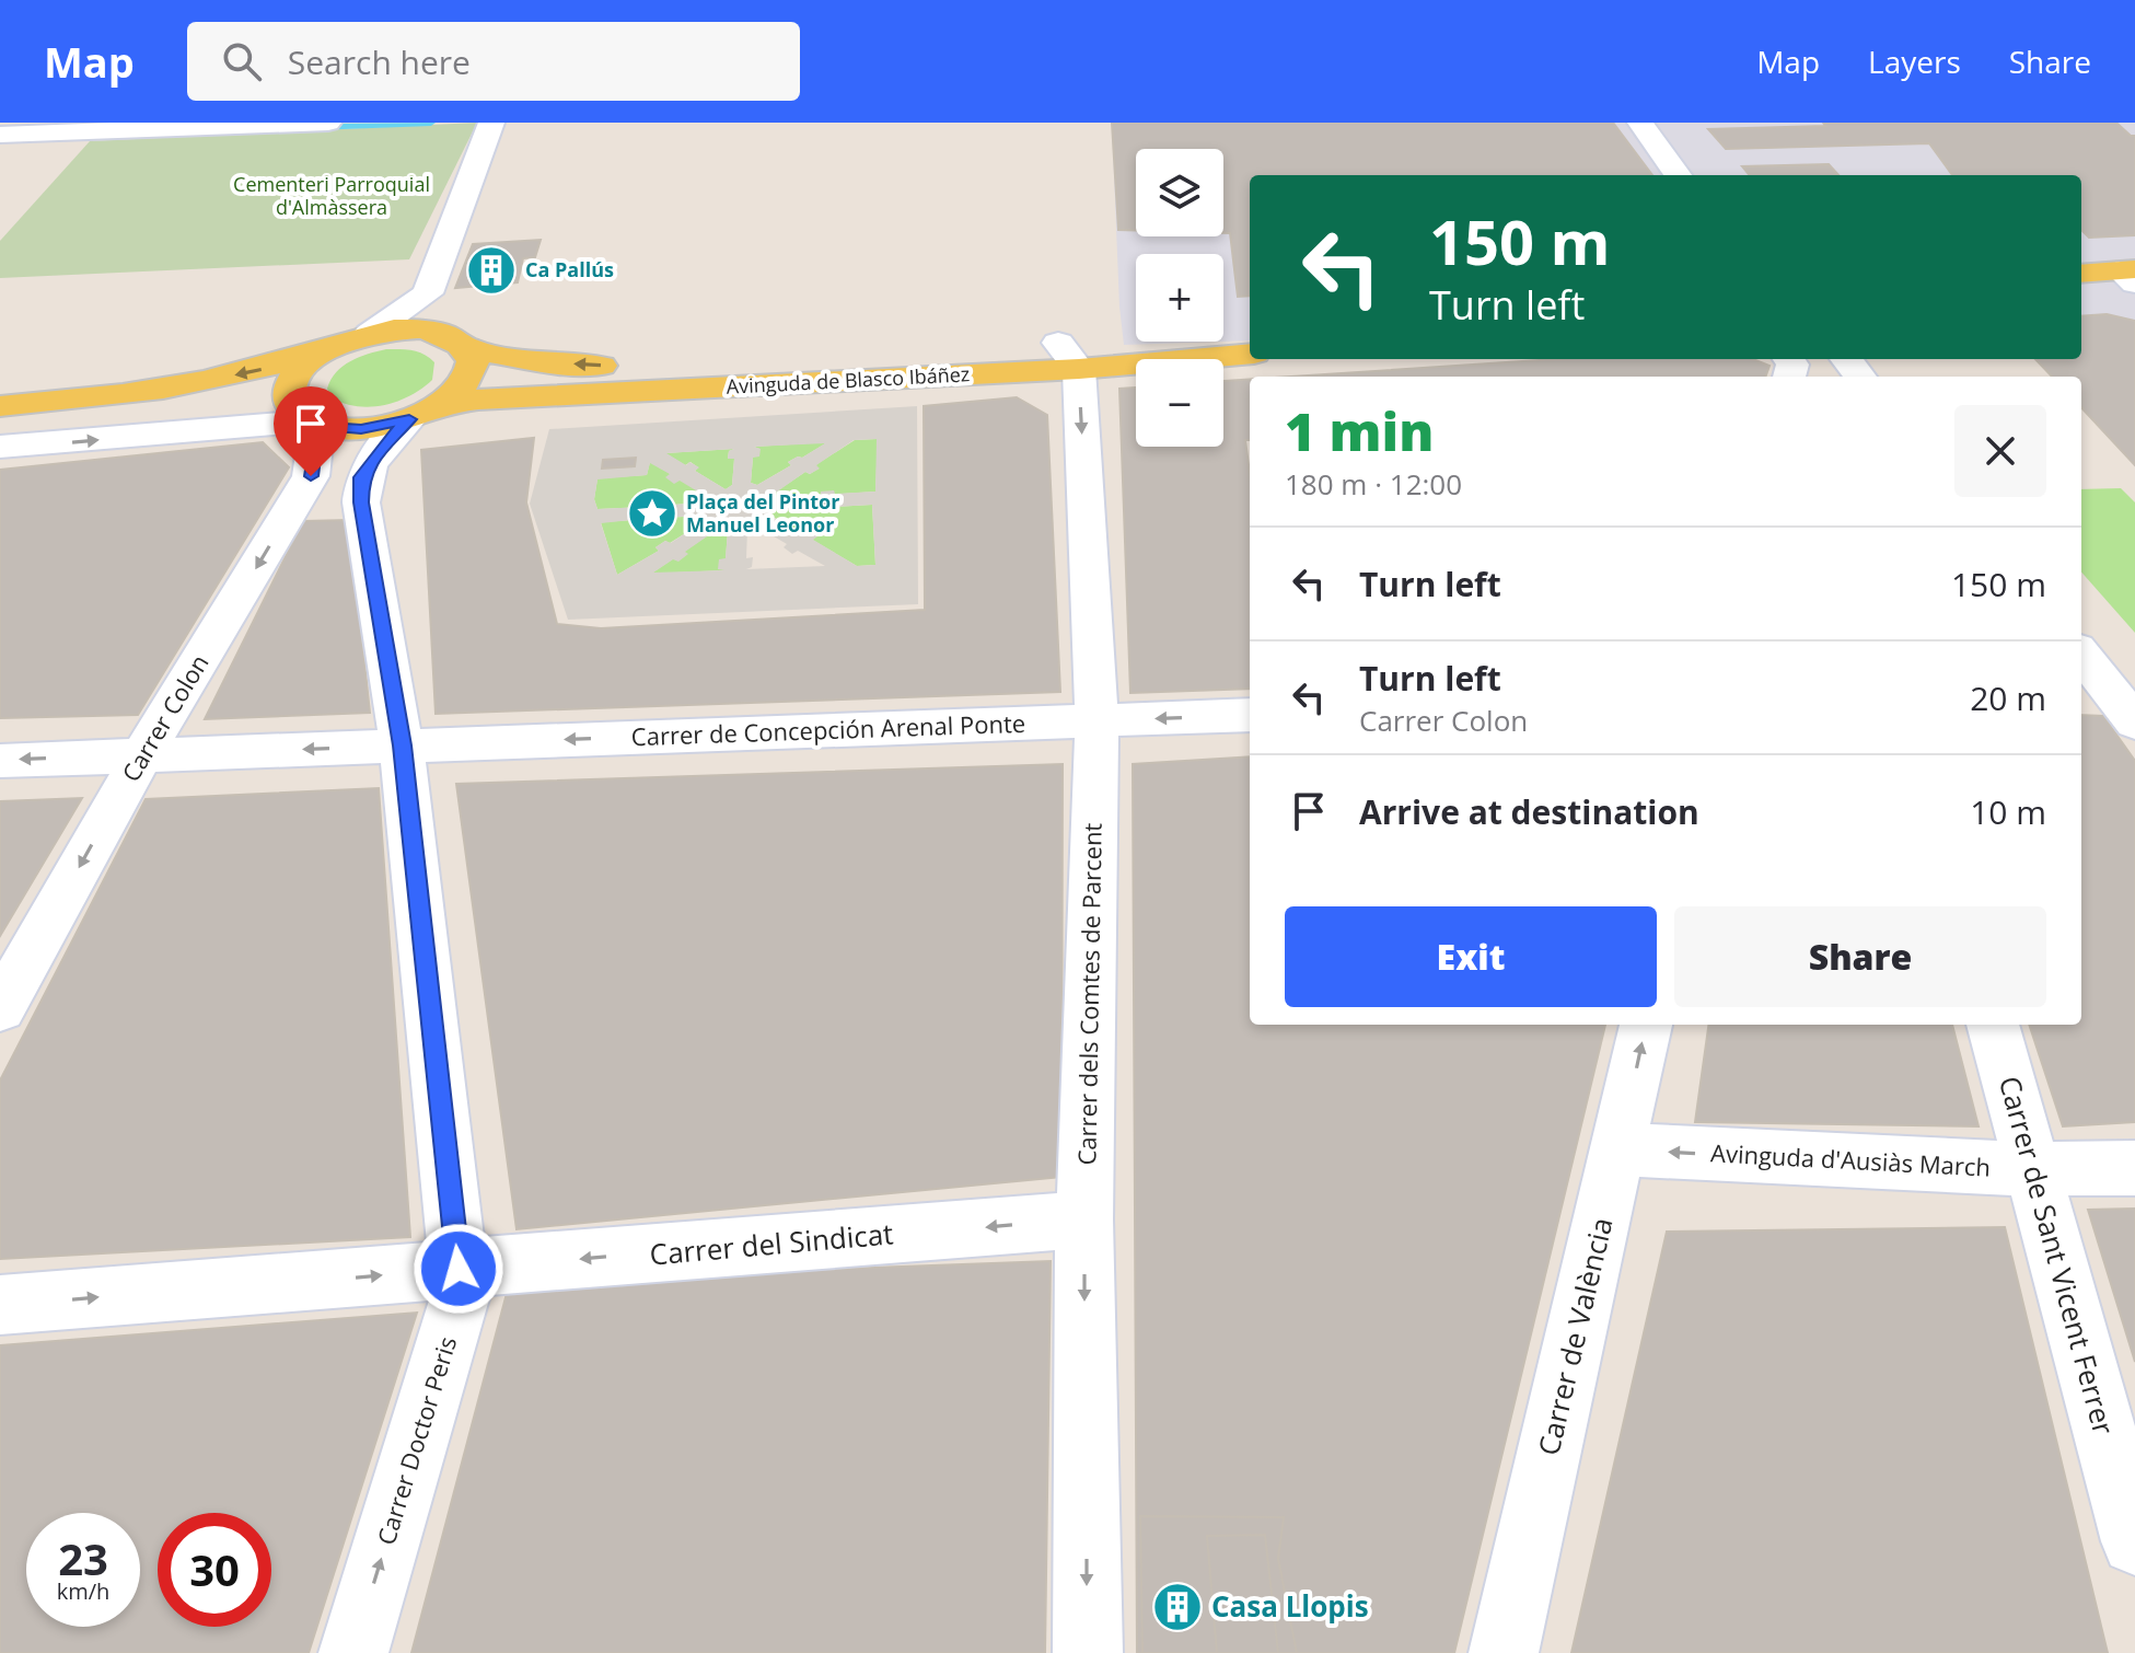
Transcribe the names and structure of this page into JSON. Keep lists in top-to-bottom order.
{
  "streets": {
    "main road": ["Avinguda de Blasco Ibáñez"],
    "street": [
      "Carrer Colon",
      "Carrer de Concepción Arenal Ponte",
      "Carrer dels Comtes de Parcent",
      "Avinguda d'Ausiàs March",
      "Carrer del Sindicat",
      "Carrer de Sant Vicent Ferrer",
      "Carrer de València",
      "Carrer Doctor Peris"
    ]
  },
  "crossings": [
    ["Avinguda de Blasco Ibáñez", "Carrer Colon"],
    ["Avinguda de Blasco Ibáñez", "Carrer dels Comtes de Parcent"],
    ["Avinguda de Blasco Ibáñez", "Carrer Doctor Peris"],
    ["Carrer Colon", "Carrer de Concepción Arenal Ponte"],
    ["Carrer de Concepción Arenal Ponte", "Carrer dels Comtes de Parcent"],
    ["Carrer de Concepción Arenal Ponte", "Carrer Doctor Peris"],
    ["Carrer dels Comtes de Parcent", "Carrer del Sindicat"],
    ["Avinguda d'Ausiàs March", "Carrer de Sant Vicent Ferrer"],
    ["Avinguda d'Ausiàs March", "Carrer de València"],
    ["Carrer del Sindicat", "Carrer Doctor Peris"]
  ],
  "one_way": [
    "Carrer Colon",
    "Carrer de Concepción Arenal Ponte",
    "Carrer dels Comtes de Parcent",
    "Avinguda d'Ausiàs March"
  ],
  "parks": ["Cementeri Parroquial d'Almàssera"],
  "places": {
    "building": ["Ca Pallús", "Casa Llopis"],
    "place": ["Plaça del Pintor Manuel Leonor"]
  },
  "page": {
    "header": "Map",
    "search": "Search here",
    "nav": ["Map", "Layers", "Share"],
    "map_buttons": ["+", "−"],
    "turn": ["150 m", "Turn left"],
    "heading": ["1 min", "180 m · 12:00"],
    "list": [
      {
        "name": "Turn left",
        "value": "150 m"
      },
      {
        "name": "Turn left",
        "note": "Carrer Colon",
        "value": "20 m"
      },
      {
        "name": "Arrive at destination",
        "value": "10 m"
      }
    ],
    "buttons": ["Exit", "Share"],
    "speed": "23 km/h",
    "limit": "30"
  }
}
